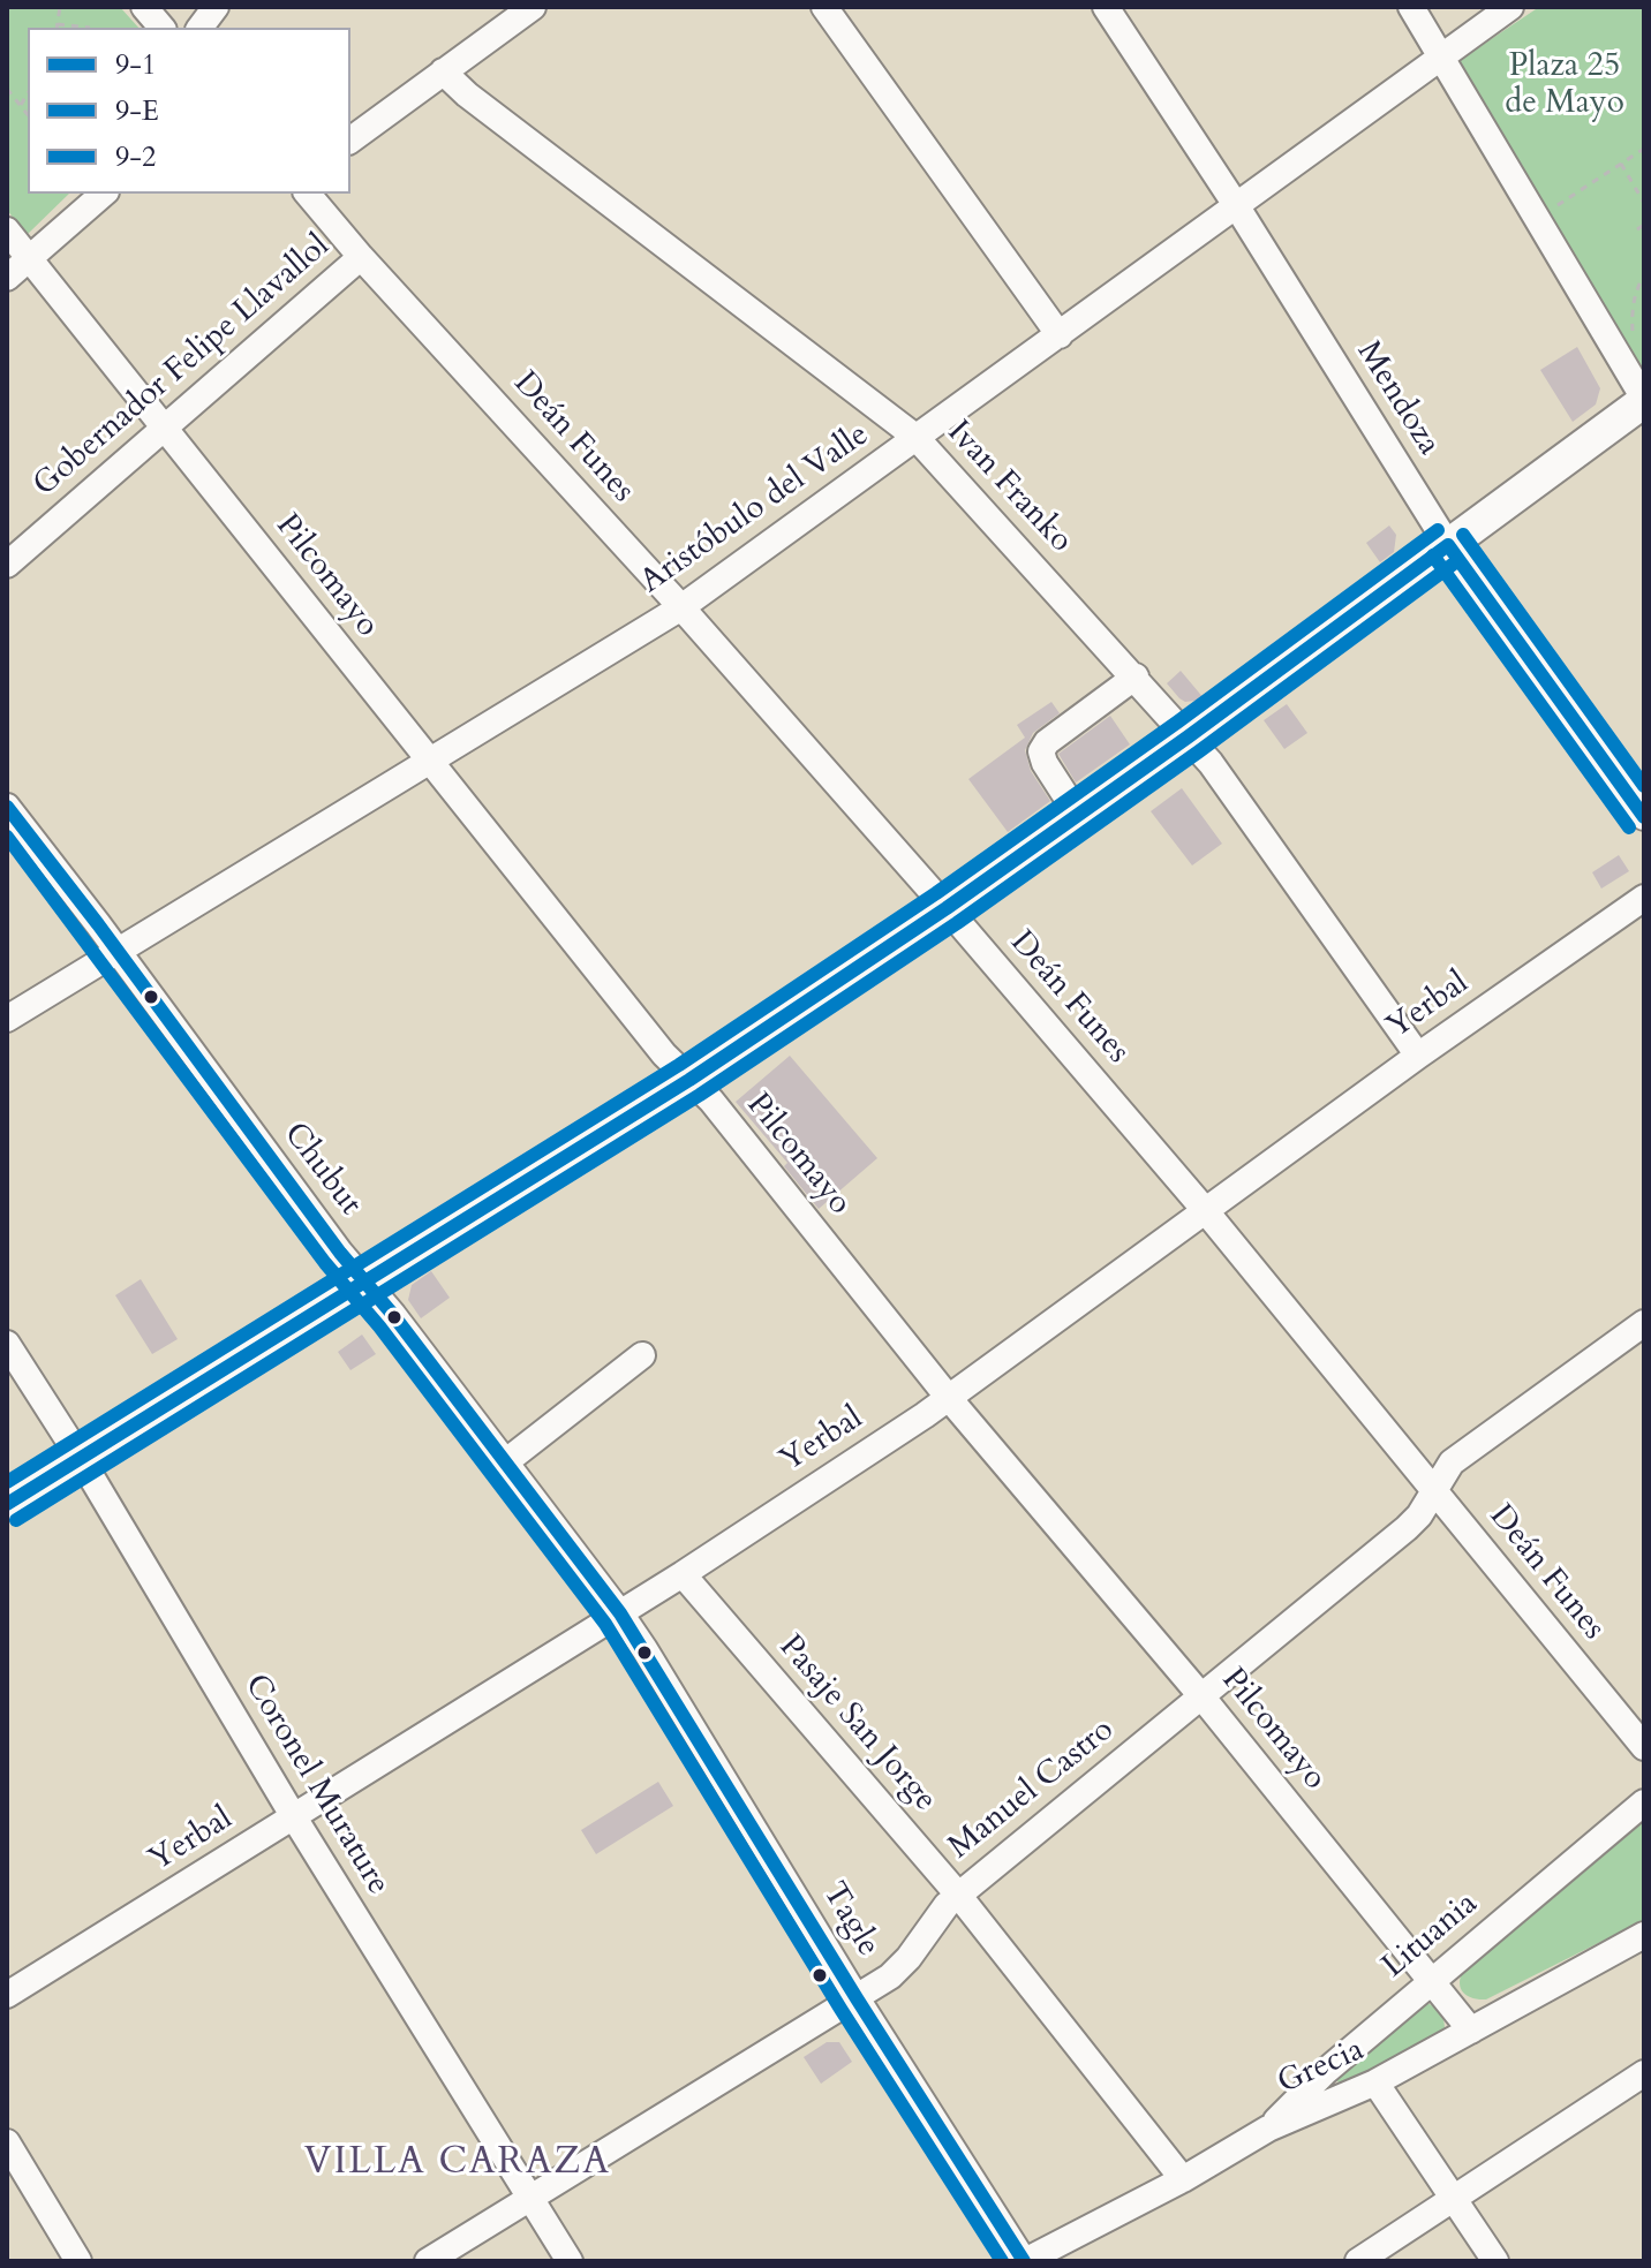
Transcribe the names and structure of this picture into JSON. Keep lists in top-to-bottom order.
{
  "streets": {
    "street": [
      "Gobernador Felipe Llavallol",
      "Mendoza",
      "Deán Funes",
      "Ivan Franko",
      "Aristóbulo del Valle",
      "Pilcomayo",
      "Yerbal",
      "Chubut",
      "Pasaje San Jorge",
      "Coronel Murature",
      "Manuel Castro",
      "Tagle",
      "Lituania",
      "Grecia"
    ]
  },
  "crossings": [
    ["Gobernador Felipe Llavallol", "Deán Funes"],
    ["Gobernador Felipe Llavallol", "Pilcomayo"],
    ["Mendoza", "Aristóbulo del Valle"],
    ["Deán Funes", "Aristóbulo del Valle"],
    ["Deán Funes", "Yerbal"],
    ["Deán Funes", "Manuel Castro"],
    ["Ivan Franko", "Aristóbulo del Valle"],
    ["Ivan Franko", "Yerbal"],
    ["Aristóbulo del Valle", "Pilcomayo"],
    ["Aristóbulo del Valle", "Chubut"],
    ["Pilcomayo", "Yerbal"],
    ["Pilcomayo", "Manuel Castro"],
    ["Pilcomayo", "Lituania"],
    ["Pilcomayo", "Grecia"],
    ["Yerbal", "Chubut"],
    ["Yerbal", "Pasaje San Jorge"],
    ["Yerbal", "Coronel Murature"],
    ["Yerbal", "Tagle"],
    ["Chubut", "Tagle"],
    ["Pasaje San Jorge", "Manuel Castro"],
    ["Pasaje San Jorge", "Grecia"],
    ["Coronel Murature", "Manuel Castro"],
    ["Manuel Castro", "Tagle"],
    ["Tagle", "Grecia"],
    ["Lituania", "Grecia"]
  ],
  "districts": ["VILLA CARAZA"],
  "parks": ["Plaza 25 de Mayo"],
  "lines": ["transit line 9-2", "transit line 9-1", "transit line 9-E"],
  "legend": ["9-1", "9-E", "9-2"]
}
